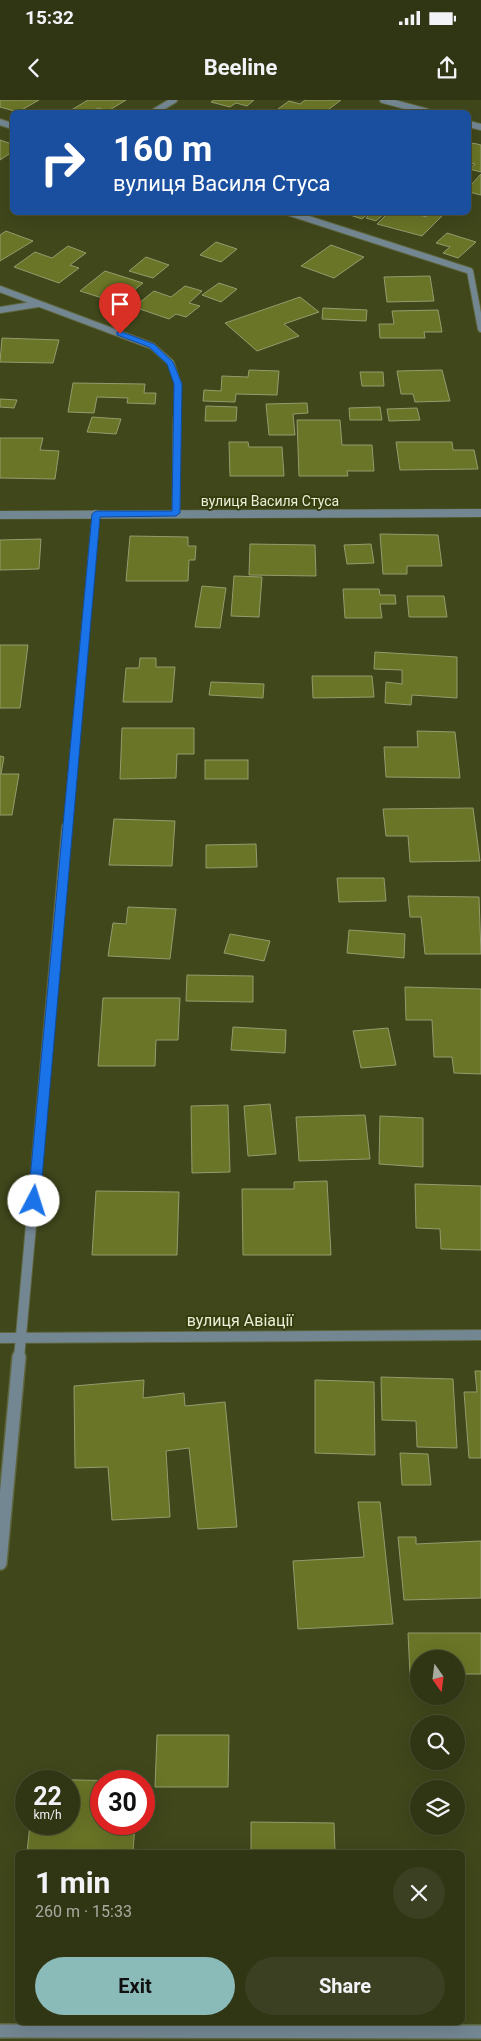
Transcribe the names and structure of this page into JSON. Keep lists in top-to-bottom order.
{
  "streets": {
    "street": ["вулиця Василя Стуса", "вулиця Авіації"]
  },
  "north": "bottom",
  "page": {
    "status": "15:32",
    "header": "Beeline",
    "turn": ["160 m", "вулиця Василя Стуса"],
    "speed": "22 km/h",
    "limit": "30",
    "heading": ["1 min", "260 m · 15:33"],
    "buttons": ["Exit", "Share"]
  }
}
